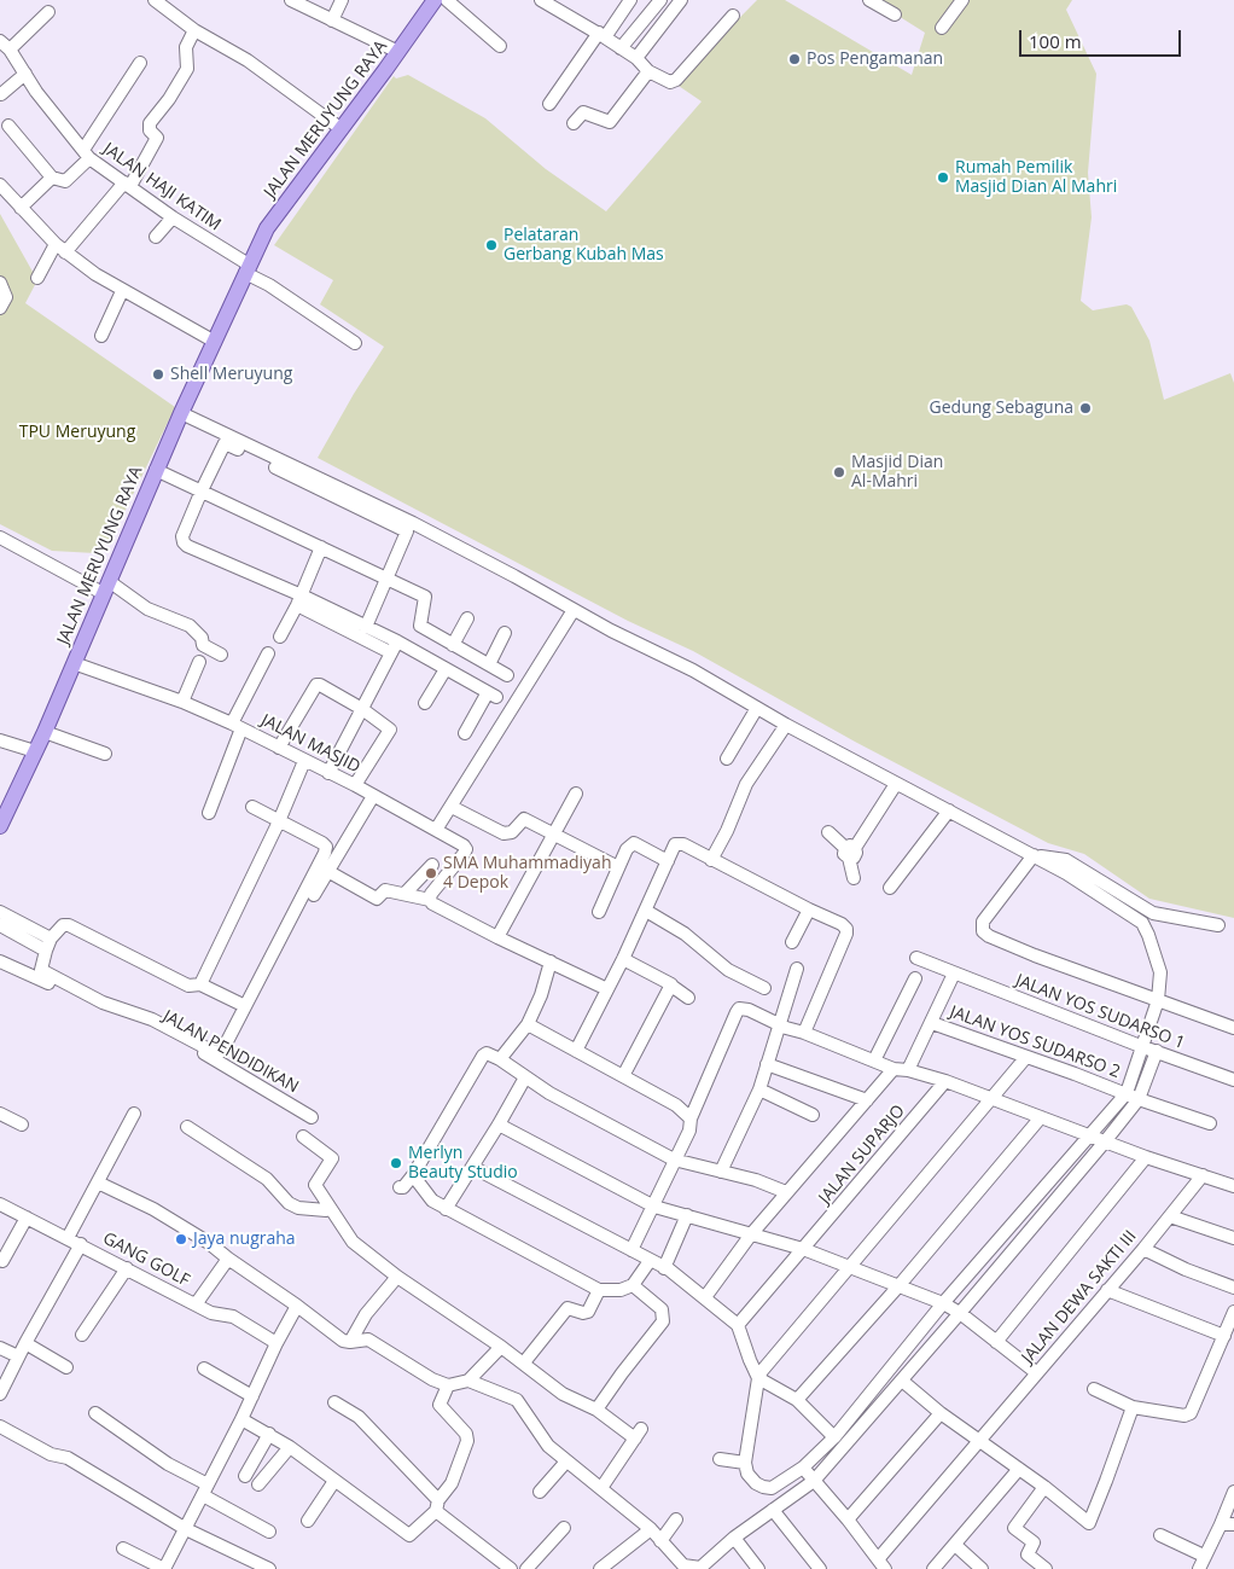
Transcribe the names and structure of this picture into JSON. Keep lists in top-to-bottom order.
{
  "streets": {
    "main road": ["JALAN MERUYUNG RAYA"],
    "street": [
      "JALAN HAJI KATIM",
      "JALAN MASJID",
      "JALAN YOS SUDARSO 1",
      "JALAN YOS SUDARSO 2",
      "JALAN PENDIDIKAN",
      "JALAN SUPARJO",
      "GANG GOLF",
      "JALAN DEWA SAKTI III"
    ]
  },
  "crossings": [
    ["JALAN MERUYUNG RAYA", "JALAN HAJI KATIM"],
    ["JALAN MERUYUNG RAYA", "JALAN MASJID"]
  ],
  "parks": ["TPU Meruyung"],
  "places": [
    "Pos Pengamanan",
    "Rumah Pemilik Masjid Dian Al Mahri",
    "Pelataran Gerbang Kubah Mas",
    "Shell Meruyung",
    "Gedung Sebaguna",
    "Masjid Dian Al-Mahri",
    "SMA Muhammadiyah 4 Depok",
    "Merlyn Beauty Studio",
    "Jaya nugraha"
  ],
  "scale_bar": "100 m"
}
